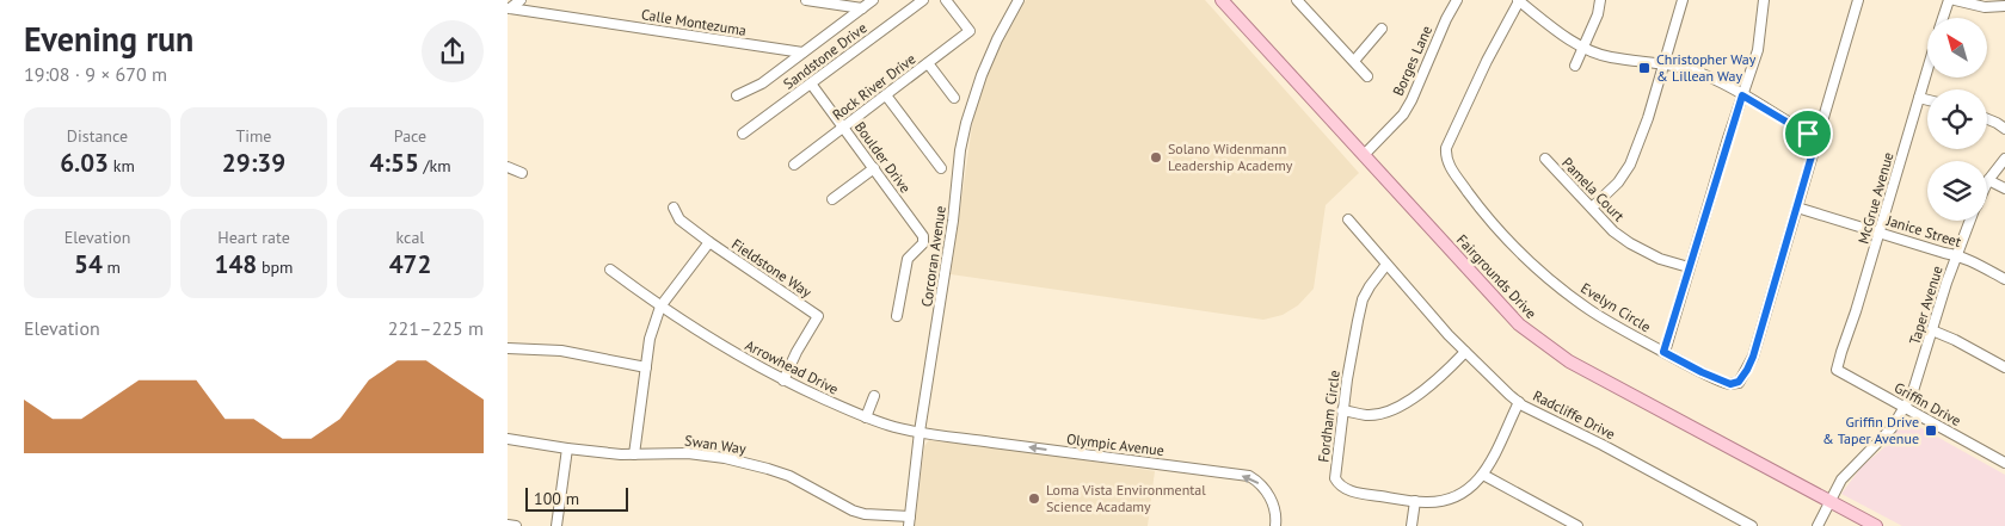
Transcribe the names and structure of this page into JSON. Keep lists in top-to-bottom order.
{
  "streets": {
    "main road": ["Fairgrounds Drive"],
    "street": [
      "Calle Montezuma",
      "Sandstone Drive",
      "Borges Lane",
      "Rock River Drive",
      "Boulder Drive",
      "Pamela Court",
      "McGrue Avenue",
      "Janice Street",
      "Corcoran Avenue",
      "Fieldstone Way",
      "Taper Avenue",
      "Evelyn Circle",
      "Arrowhead Drive",
      "Griffin Drive",
      "Radcliffe Drive",
      "Fordham Circle",
      "Swan Way",
      "Olympic Avenue"
    ]
  },
  "crossings": [
    ["Sandstone Drive", "Boulder Drive"],
    ["Borges Lane", "Fairgrounds Drive"],
    ["Rock River Drive", "Boulder Drive"],
    ["McGrue Avenue", "Janice Street"],
    ["McGrue Avenue", "Griffin Drive"],
    ["Janice Street", "Taper Avenue"],
    ["Janice Street", "Evelyn Circle"],
    ["Corcoran Avenue", "Arrowhead Drive"],
    ["Corcoran Avenue", "Swan Way"],
    ["Corcoran Avenue", "Olympic Avenue"],
    ["Fieldstone Way", "Arrowhead Drive"],
    ["Fairgrounds Drive", "Taper Avenue"],
    ["Taper Avenue", "Griffin Drive"],
    ["Arrowhead Drive", "Olympic Avenue"],
    ["Radcliffe Drive", "Fordham Circle"]
  ],
  "one_way": ["Olympic Avenue"],
  "places": {
    "transit": ["Christopher Way & Lillean Way", "Griffin Drive & Taper Avenue"],
    "other": ["Solano Widenmann Leadership Academy", "Loma Vista Environmental Science Acadamy"]
  },
  "scale_bar": "100 m",
  "north": "top left",
  "page": {
    "heading": ["Evening run", "19:08 · 9 × 670 m"],
    "stats": [
      ["Distance", "6.03 km"],
      ["Time", "29:39"],
      ["Pace", "4:55 /km"],
      ["Elevation", "54 m"],
      ["Heart rate", "148 bpm"],
      ["kcal", "472"]
    ],
    "chart": ["Elevation", "221–225 m"],
    "scale": "100 m"
  }
}
